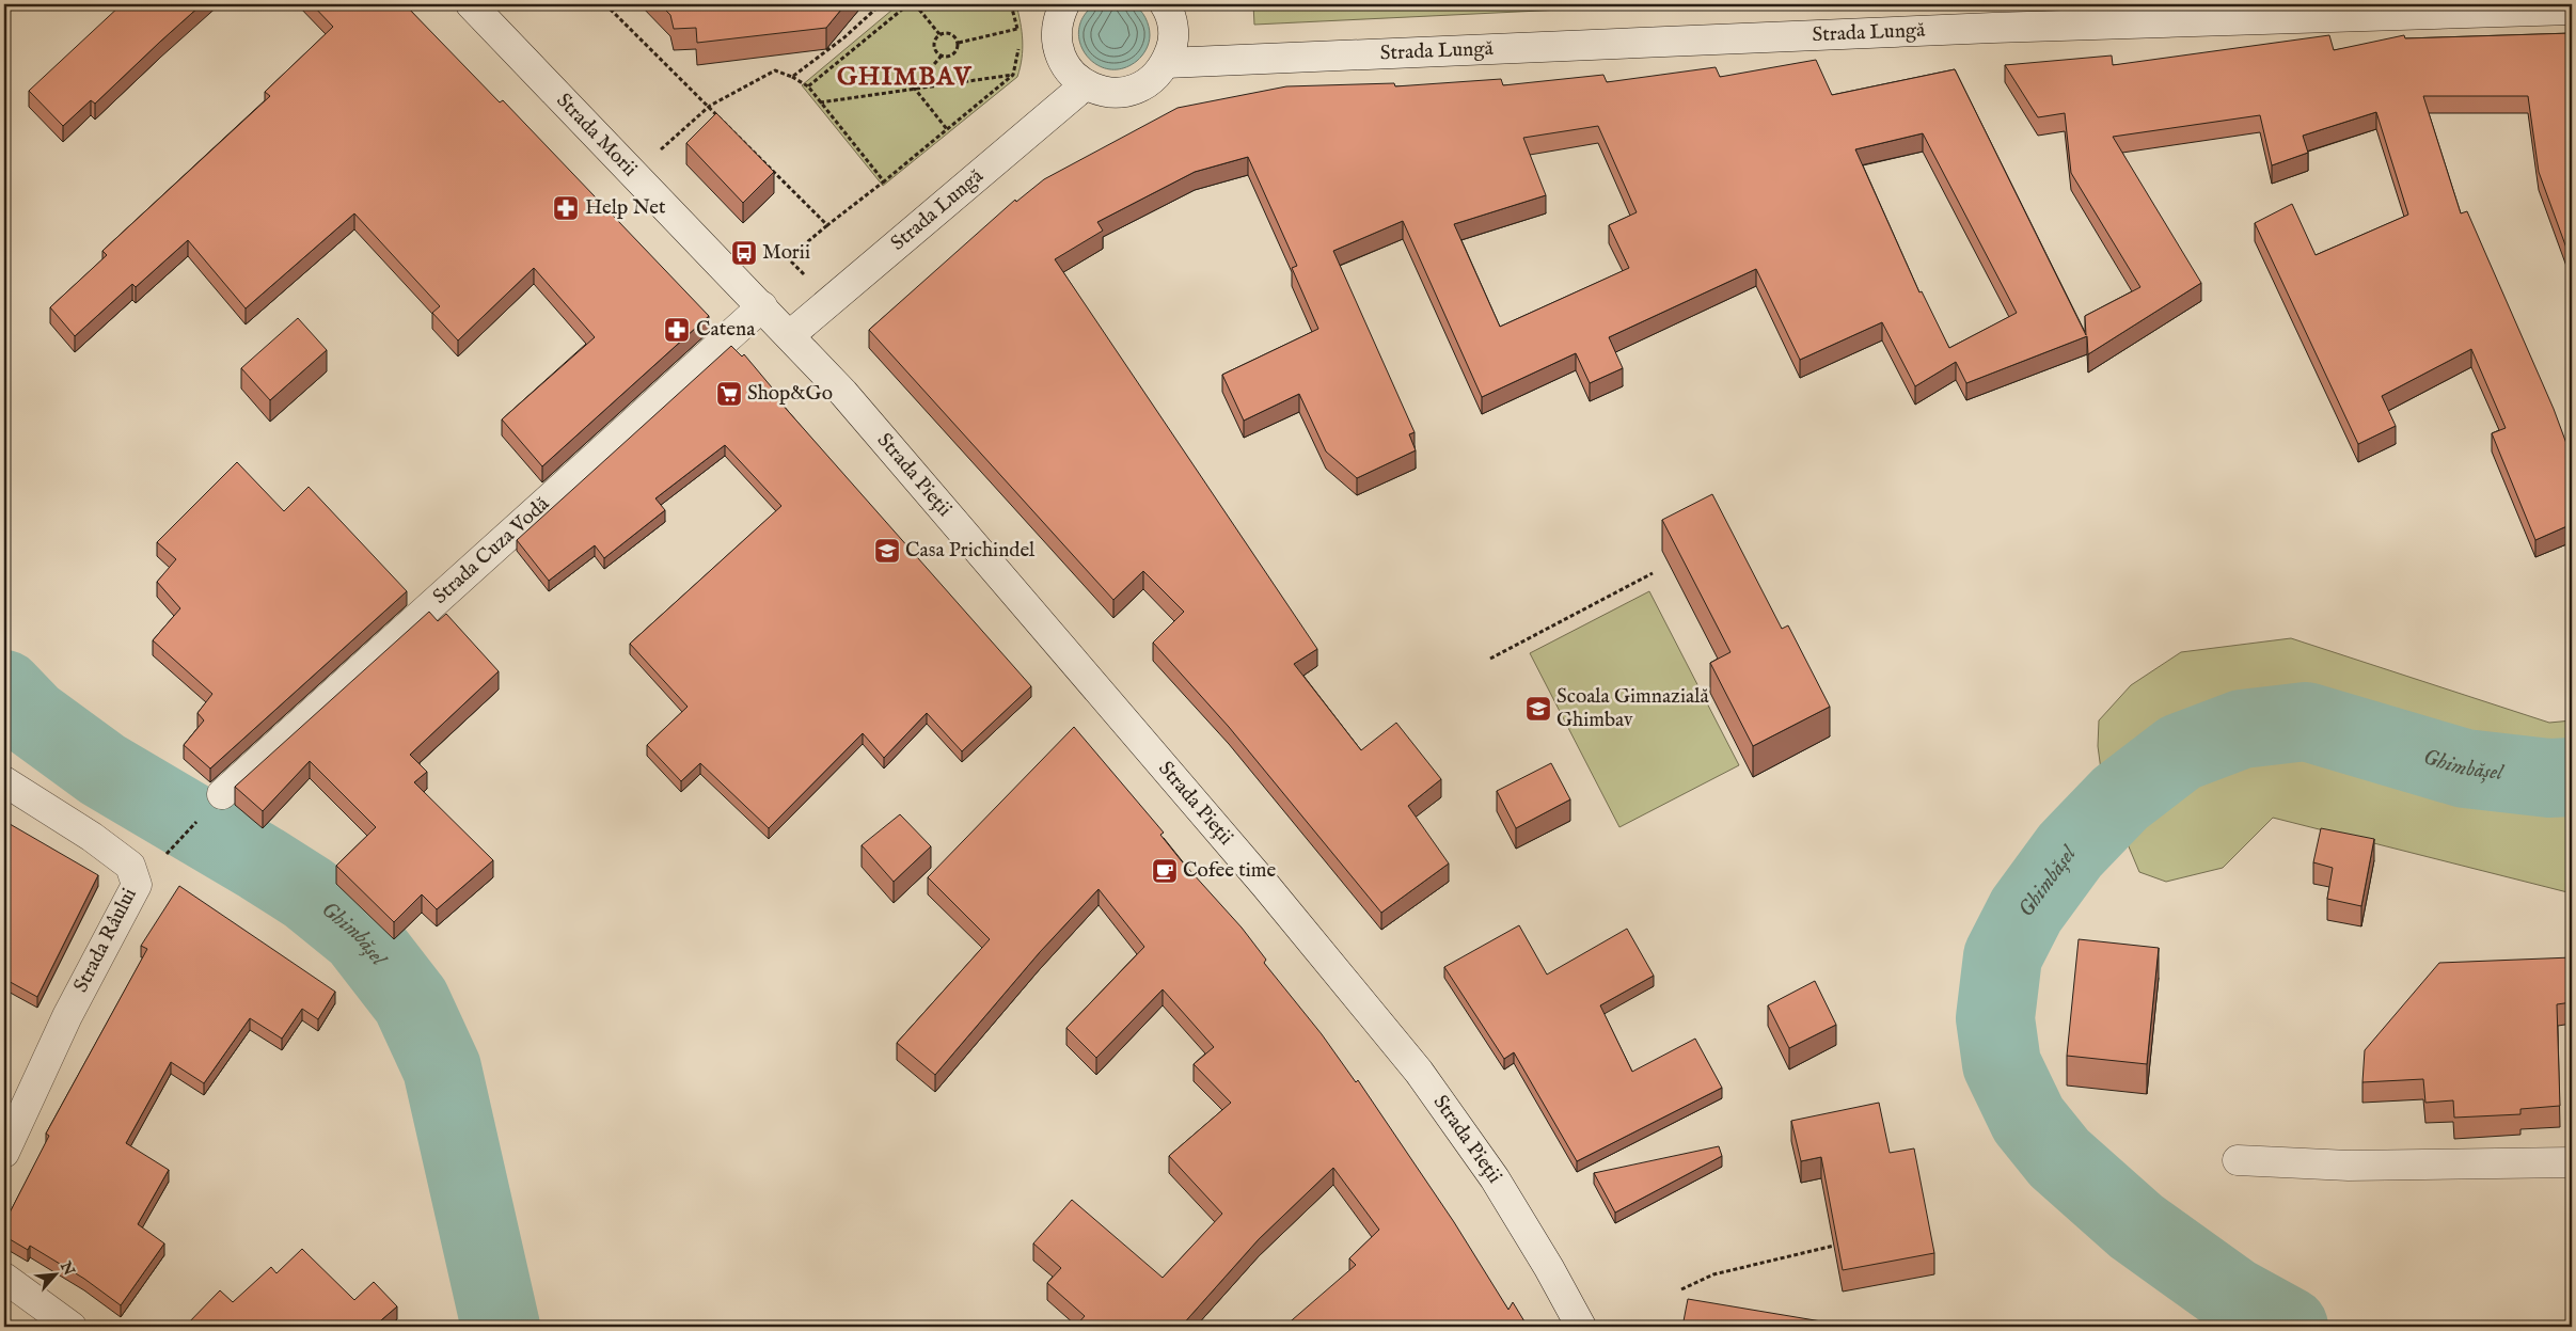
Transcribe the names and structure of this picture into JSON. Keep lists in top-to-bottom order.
{
  "streets": {
    "street": [
      "Strada Lungă",
      "Strada Morii",
      "Strada Pieții",
      "Strada Cuza Vodă",
      "Strada Râului"
    ]
  },
  "crossings": [
    ["Strada Lungă", "Strada Morii"],
    ["Strada Lungă", "Strada Pieții"],
    ["Strada Morii", "Strada Pieții"],
    ["Strada Morii", "Strada Cuza Vodă"]
  ],
  "districts": ["GHIMBAV"],
  "water": ["Ghimbășel"],
  "places": {
    "pharmacy": ["Help Net", "Catena"],
    "bus stop": ["Morii"],
    "supermarket": ["Shop&Go"],
    "school or university": ["Casa Prichindel", "Scoala Gimnazială Ghimbav"],
    "cafe": ["Cofee time"]
  },
  "north": "top right"
}
